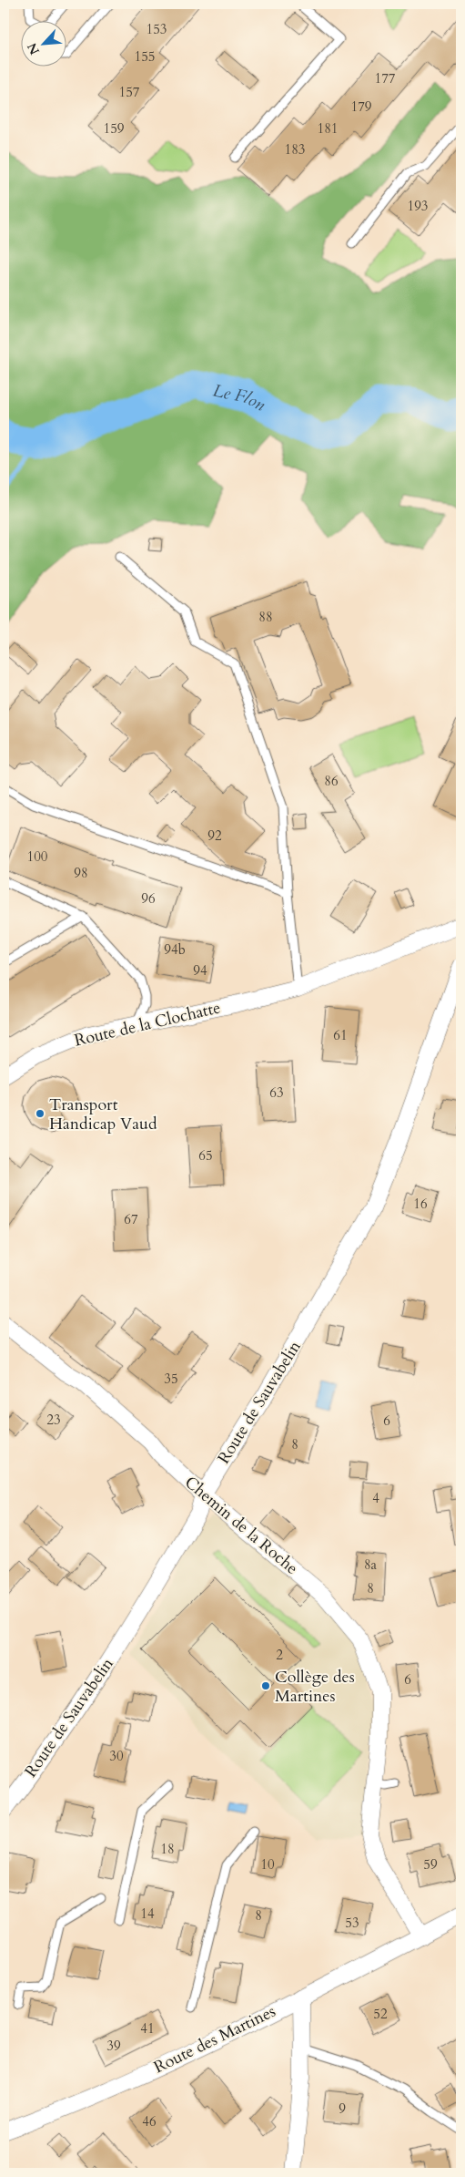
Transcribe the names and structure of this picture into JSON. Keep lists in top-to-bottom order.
{
  "streets": {
    "street": [
      "Route de la Clochatte",
      "Route de Sauvabelin",
      "Chemin de la Roche",
      "Route des Martines"
    ]
  },
  "crossings": [
    ["Route de Sauvabelin", "Chemin de la Roche"]
  ],
  "water": ["Le Flon"],
  "places": ["Transport Handicap Vaud", "Collège des Martines"],
  "house_numbers": [
    "153",
    "155",
    "177",
    "157",
    "179",
    "159",
    "181",
    "183",
    "193",
    "88",
    "86",
    "92",
    "100",
    "98",
    "96",
    "94b",
    "94",
    "61",
    "63",
    "65",
    "16",
    "67",
    "35",
    "23",
    "6",
    "8",
    "4",
    "8a",
    "8",
    "2",
    "6",
    "30",
    "18",
    "10",
    "59",
    "14",
    "8",
    "53",
    "52",
    "41",
    "39",
    "9",
    "46"
  ],
  "north": "bottom left"
}
